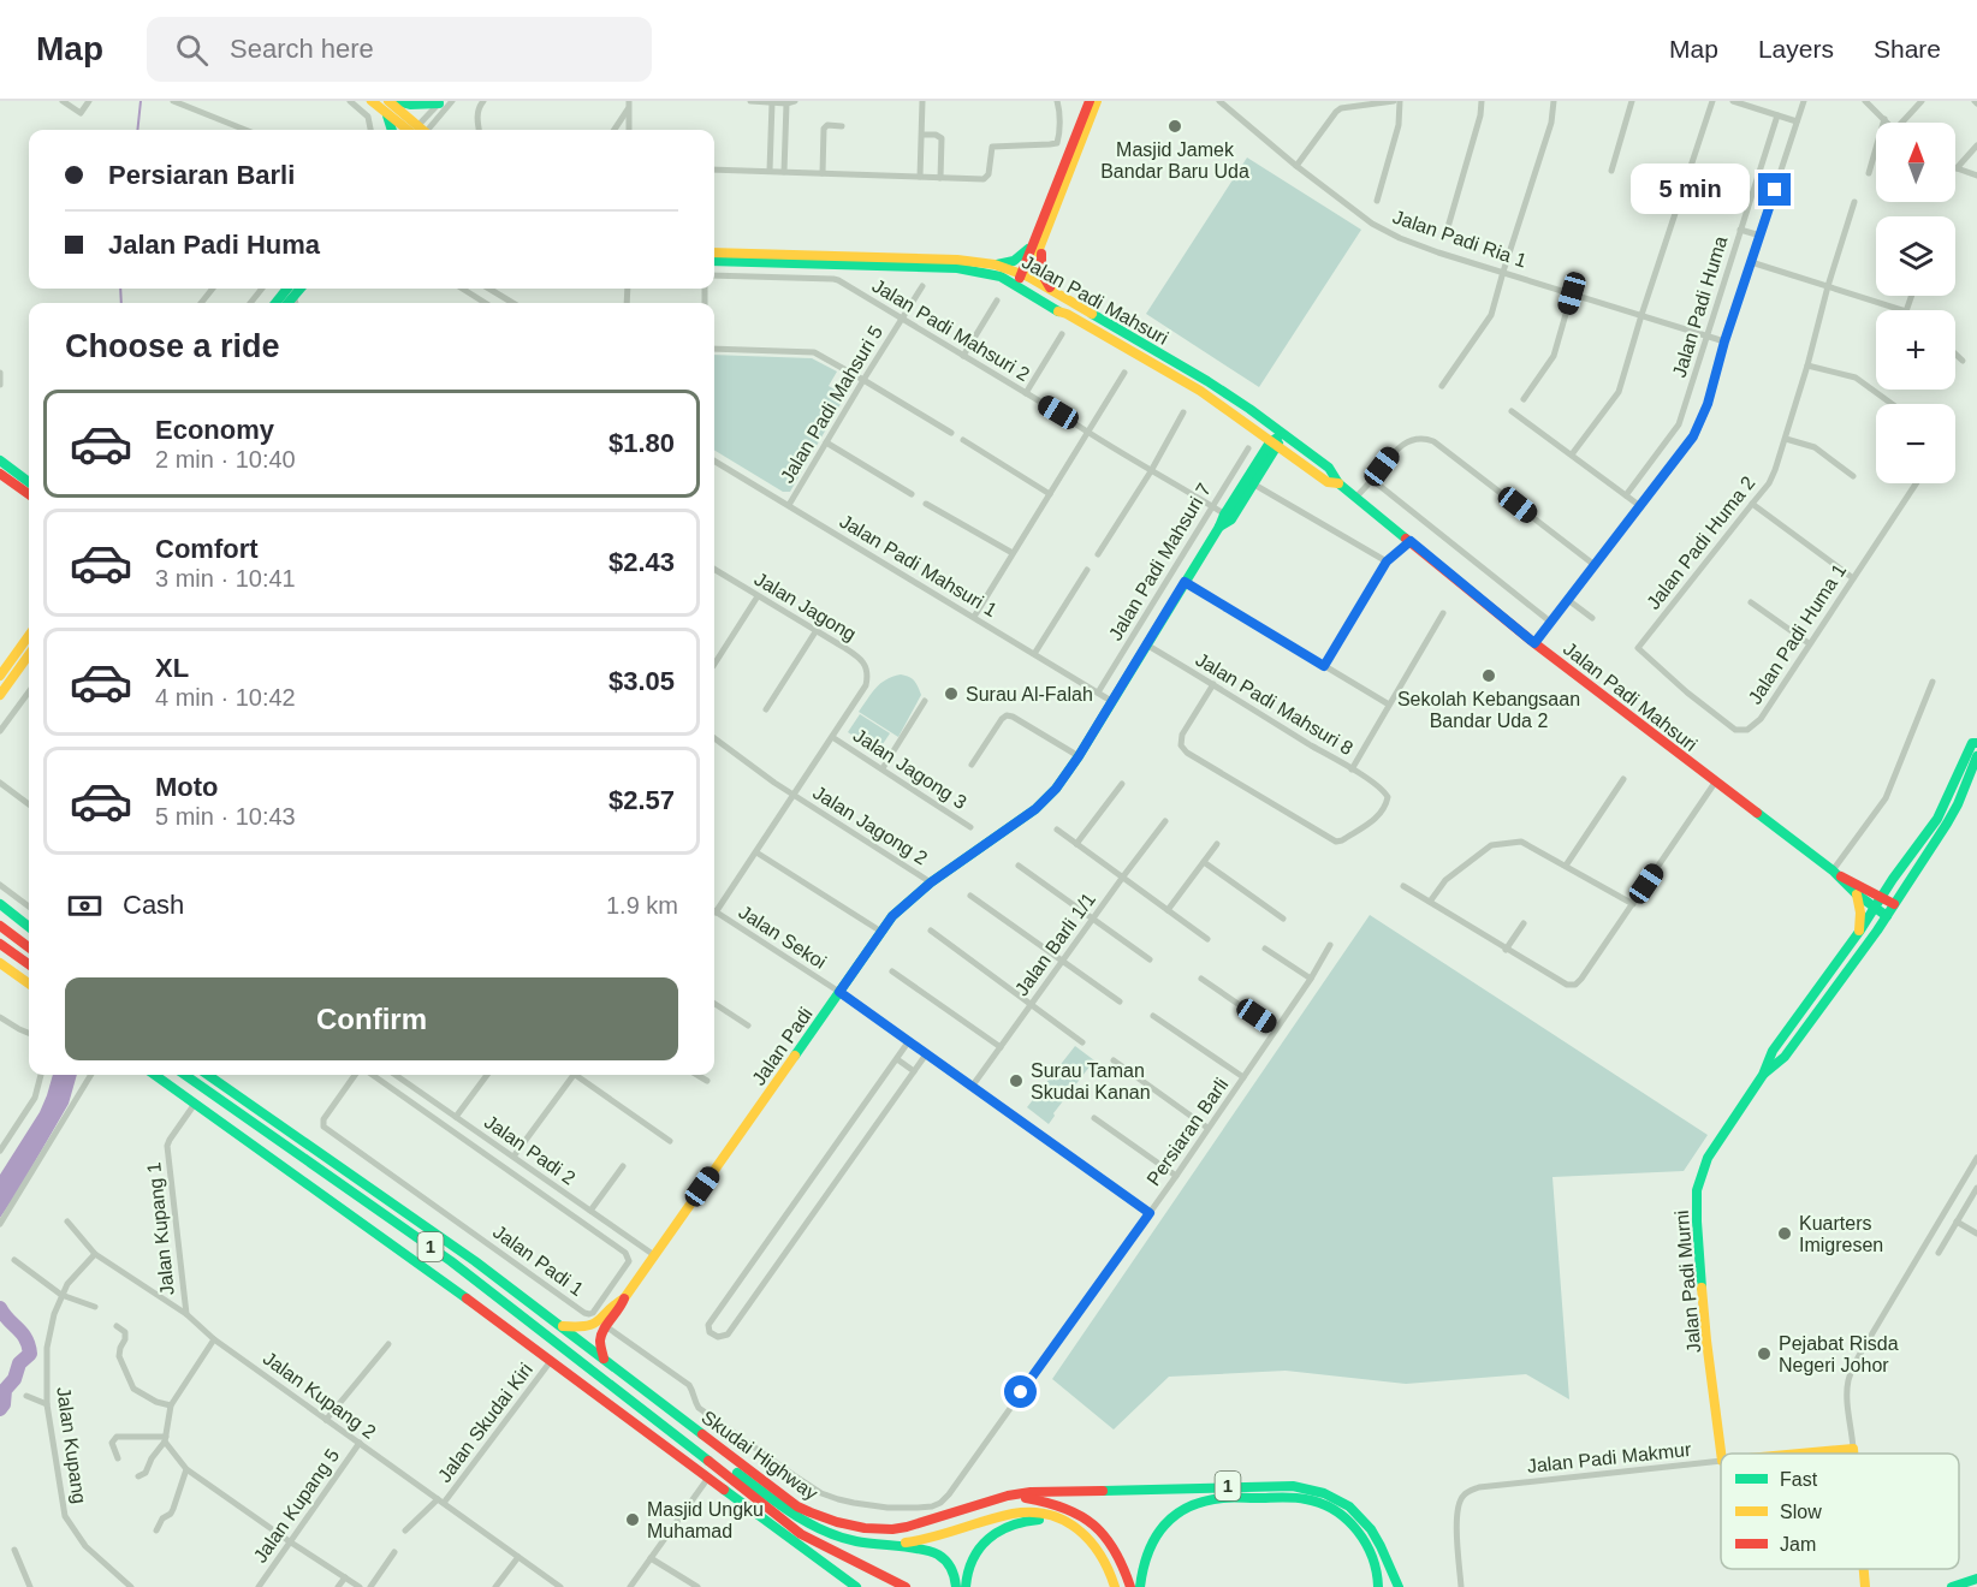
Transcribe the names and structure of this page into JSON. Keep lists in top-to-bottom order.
{
  "streets": {
    "main road": [
      "Jalan Padi Mahsuri",
      "Jalan Padi",
      "1",
      "Jalan Padi Murni",
      "Skudai Highway",
      "Jalan Padi Makmur"
    ],
    "street": [
      "Jalan Padi Ria 1",
      "Jalan Padi Huma",
      "Jalan Padi Mahsuri 2",
      "Jalan Padi Mahsuri 5",
      "Jalan Padi Huma 2",
      "Jalan Padi Mahsuri 7",
      "Jalan Padi Mahsuri 1",
      "Jalan Jagong",
      "Jalan Padi Huma 1",
      "Jalan Padi Mahsuri 8",
      "Jalan Jagong 3",
      "Jalan Jagong 2",
      "Jalan Sekoi",
      "Jalan Barli 1/1",
      "Persiaran Barli",
      "Jalan Padi 2",
      "Jalan Kupang 1",
      "Jalan Padi 1",
      "Jalan Kupang 2",
      "Jalan Skudai Kiri",
      "Jalan Kupang",
      "Jalan Kupang 5"
    ]
  },
  "crossings": [
    ["Jalan Padi Ria 1", "Jalan Padi Huma"],
    ["Jalan Padi Mahsuri", "Jalan Padi Huma"],
    ["Jalan Padi Mahsuri", "Jalan Padi"],
    ["Jalan Padi Mahsuri", "Jalan Padi Murni"],
    ["Jalan Padi Mahsuri 2", "Jalan Padi Mahsuri 5"],
    ["Jalan Padi Mahsuri 2", "Jalan Padi Mahsuri 7"],
    ["Jalan Padi Mahsuri 2", "Jalan Padi"],
    ["Jalan Padi Mahsuri 5", "Jalan Padi Mahsuri 1"],
    ["Jalan Padi Huma 2", "Jalan Padi Huma 1"],
    ["Jalan Padi Mahsuri 7", "Jalan Padi Mahsuri 1"],
    ["Jalan Padi Mahsuri 1", "Jalan Padi"],
    ["Jalan Jagong", "Jalan Jagong 3"],
    ["Jalan Padi Mahsuri 8", "Jalan Padi"],
    ["Jalan Jagong 2", "Jalan Padi"],
    ["Jalan Sekoi", "Jalan Barli 1/1"],
    ["Jalan Sekoi", "Jalan Padi"],
    ["Jalan Sekoi", "Persiaran Barli"],
    ["Jalan Padi", "Persiaran Barli"],
    ["Jalan Padi", "Jalan Padi 2"],
    ["Jalan Padi", "Skudai Highway"],
    ["Jalan Kupang 1", "Jalan Kupang 2"],
    ["Jalan Kupang 2", "Jalan Skudai Kiri"],
    ["Jalan Kupang 2", "Jalan Kupang"],
    ["Jalan Kupang 2", "Jalan Kupang 5"]
  ],
  "places": [
    "Masjid Jamek Bandar Baru Uda",
    "Sekolah Kebangsaan Bandar Uda 2",
    "Surau Al-Falah",
    "Surau Taman Skudai Kanan",
    "Kuarters Imigresen",
    "Pejabat Risda Negeri Johor",
    "Masjid Ungku Muhamad"
  ],
  "legend": ["Fast", "Slow", "Jam"],
  "north": "top",
  "page": {
    "header": "Map",
    "search": "Search here",
    "nav": ["Map", "Layers", "Share"],
    "map_buttons": ["+", "−"],
    "banner": ["Persiaran Barli", "Jalan Padi Huma"],
    "bubble": "5 min",
    "heading": "Choose a ride",
    "list": [
      {
        "name": "Economy",
        "note": "2 min · 10:40",
        "value": "$1.80"
      },
      {
        "name": "Comfort",
        "note": "3 min · 10:41",
        "value": "$2.43"
      },
      {
        "name": "XL",
        "note": "4 min · 10:42",
        "value": "$3.05"
      },
      {
        "name": "Moto",
        "note": "5 min · 10:43",
        "value": "$2.57"
      }
    ],
    "pay": ["Cash", "1.9 km"],
    "buttons": "Confirm"
  }
}
